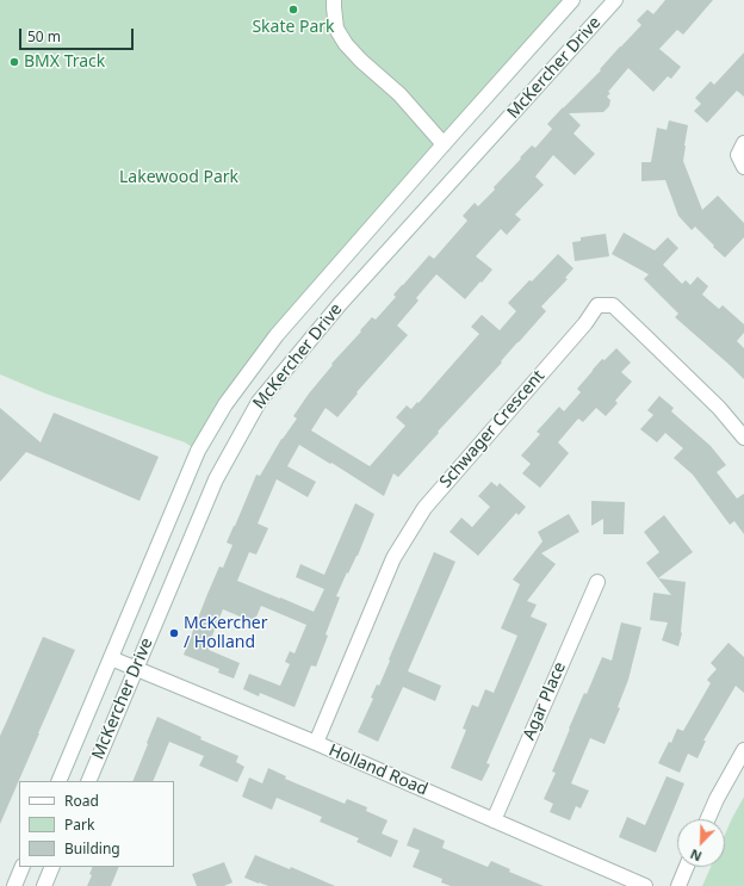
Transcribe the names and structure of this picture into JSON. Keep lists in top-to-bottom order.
{
  "streets": {
    "main road": [
      "McKercher Drive",
      "Schwager Crescent",
      "Agar Place",
      "Holland Road"
    ]
  },
  "crossings": [
    ["McKercher Drive", "Holland Road"],
    ["Schwager Crescent", "Holland Road"],
    ["Agar Place", "Holland Road"]
  ],
  "parks": ["Lakewood Park"],
  "places": ["Skate Park", "BMX Track", "McKercher / Holland"],
  "legend": ["Road", "Park", "Building"],
  "scale_bar": "50 m",
  "north": "bottom left"
}
